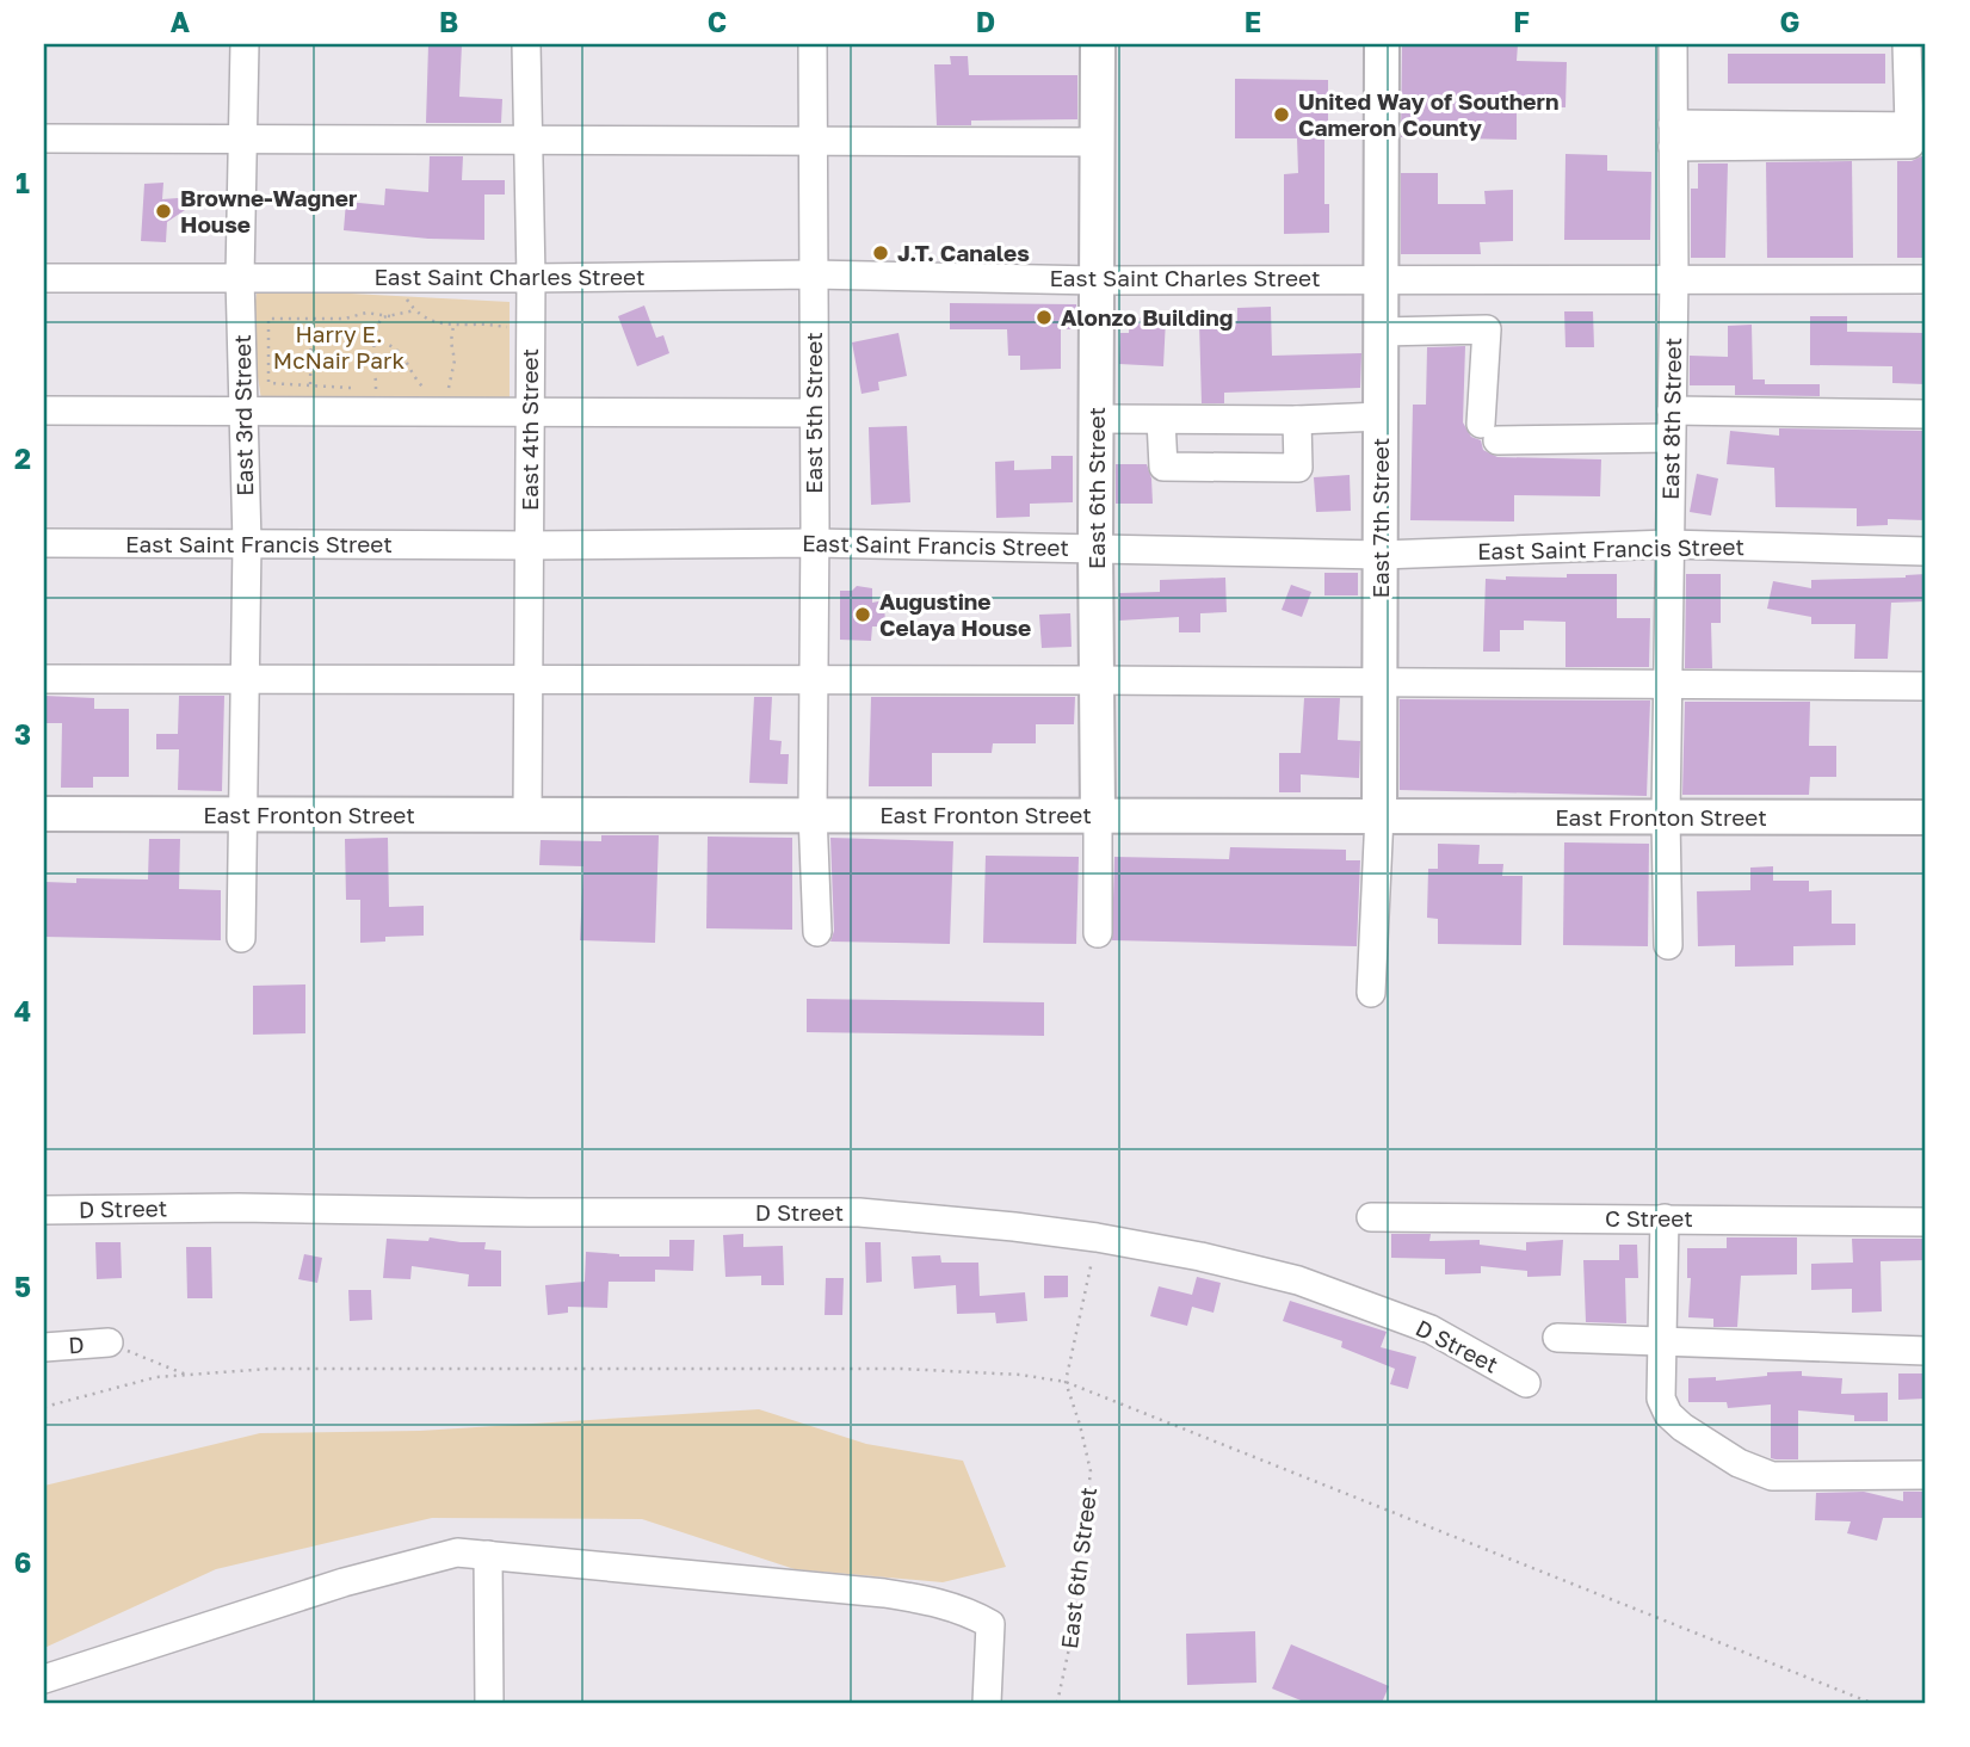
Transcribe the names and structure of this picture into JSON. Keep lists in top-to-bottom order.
{
  "streets": {
    "main road": ["East 6th Street", "East 7th Street", "East Fronton Street"],
    "street": [
      "East Saint Charles Street",
      "East 5th Street",
      "East 3rd Street",
      "East 8th Street",
      "East 4th Street",
      "East Saint Francis Street",
      "D Street",
      "C Street",
      "D"
    ]
  },
  "crossings": [
    ["East Saint Charles Street", "East 5th Street"],
    ["East Saint Charles Street", "East 3rd Street"],
    ["East Saint Charles Street", "East 8th Street"],
    ["East Saint Charles Street", "East 4th Street"],
    ["East Saint Charles Street", "East 6th Street"],
    ["East Saint Charles Street", "East 7th Street"],
    ["East 5th Street", "East Saint Francis Street"],
    ["East 5th Street", "East Fronton Street"],
    ["East 3rd Street", "East Saint Francis Street"],
    ["East 3rd Street", "East Fronton Street"],
    ["East 8th Street", "East Saint Francis Street"],
    ["East 8th Street", "East Fronton Street"],
    ["East 4th Street", "East Saint Francis Street"],
    ["East 4th Street", "East Fronton Street"],
    ["East 6th Street", "East Saint Francis Street"],
    ["East 6th Street", "East Fronton Street"],
    ["East 7th Street", "East Saint Francis Street"],
    ["East 7th Street", "East Fronton Street"]
  ],
  "parks": ["Harry E. McNair Park"],
  "places": [
    "United Way of Southern Cameron County",
    "Browne-Wagner House",
    "J.T. Canales",
    "Alonzo Building",
    "Augustine Celaya House"
  ],
  "grid": {
    "columns": [
      "A",
      "B",
      "C",
      "D",
      "E",
      "F",
      "G"
    ],
    "rows": [
      "1",
      "2",
      "3",
      "4",
      "5",
      "6"
    ]
  }
}
